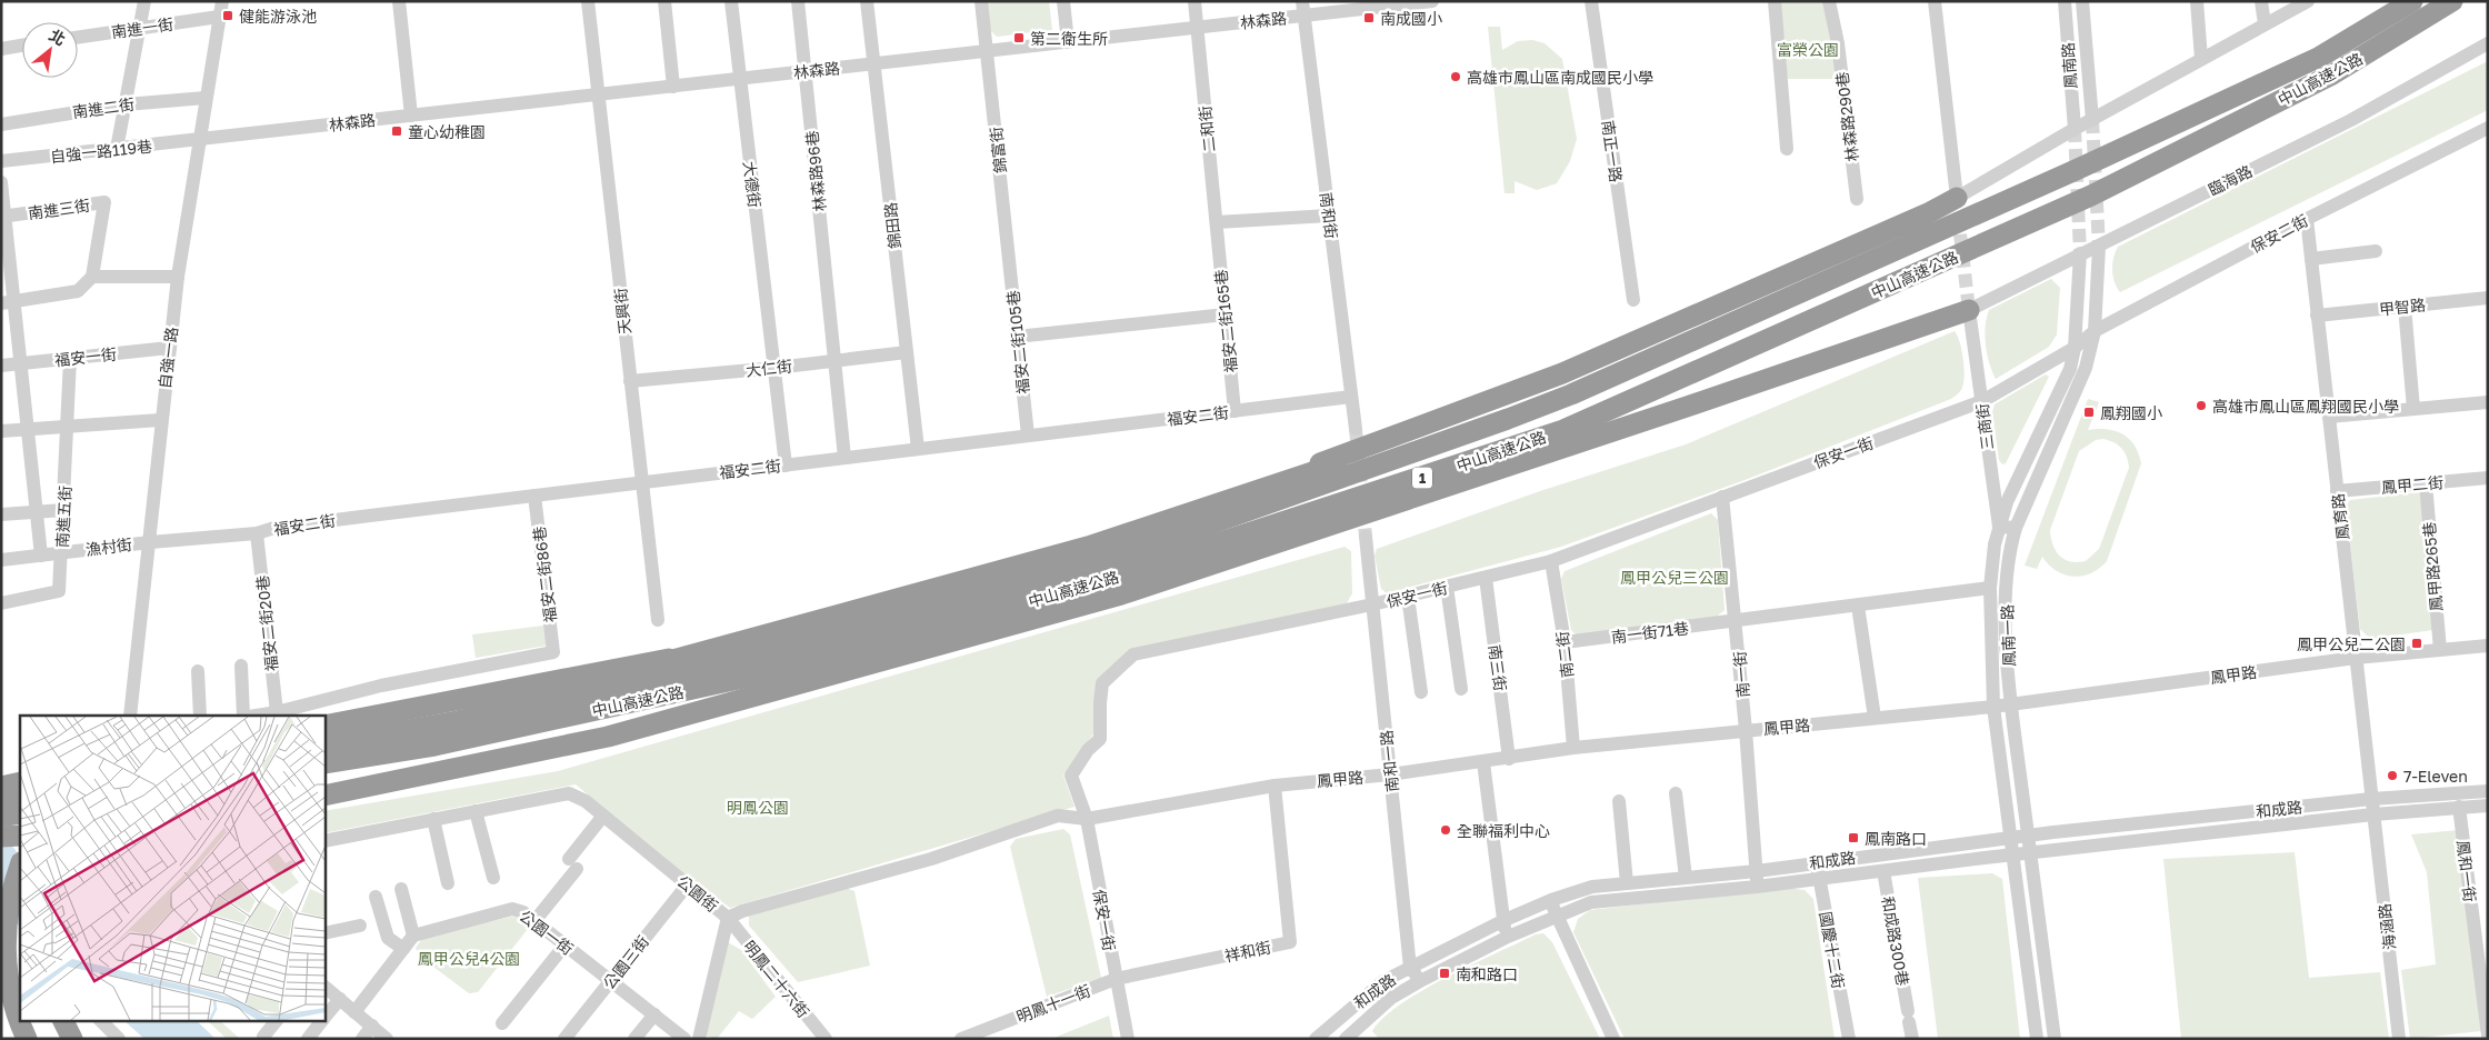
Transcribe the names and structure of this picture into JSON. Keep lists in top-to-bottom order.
{
  "streets": {
    "highway": ["中山高速公路", "1"],
    "street": [
      "林森路",
      "南進一街",
      "鳳南路",
      "南進二街",
      "林森路290巷",
      "二和街",
      "錦富街",
      "自強一路119巷",
      "南正一路",
      "林森路96巷",
      "臨海路",
      "大德街",
      "南進三街",
      "南和街",
      "錦田路",
      "保安二街",
      "甲智路",
      "天興街",
      "福安二街165巷",
      "福安二街105巷",
      "福安一街",
      "自強一路",
      "大仁街",
      "福安二街",
      "三商街",
      "保安一街",
      "鳳甲二街",
      "南進五街",
      "鳳育路",
      "漁村街",
      "鳳甲路265巷",
      "福安二街86巷",
      "福安二街20巷",
      "南一街71巷",
      "鳳南一路",
      "南二街",
      "南三街",
      "南一街",
      "鳳甲路",
      "南和一路",
      "和成路",
      "鳳和一街",
      "公園街",
      "海涵路",
      "公園一街",
      "和成路300巷",
      "國慶十二街",
      "祥和街",
      "公園三街",
      "明鳳二十六街",
      "明鳳十一街"
    ]
  },
  "crossings": [
    ["林森路", "二和街"],
    ["林森路", "錦富街"],
    ["林森路", "自強一路119巷"],
    ["林森路", "林森路96巷"],
    ["林森路", "大德街"],
    ["林森路", "南和街"],
    ["林森路", "錦田路"],
    ["林森路", "天興街"],
    ["林森路", "自強一路"],
    ["南進一街", "自強一路"],
    ["南進二街", "自強一路"],
    ["二和街", "福安二街165巷"],
    ["錦富街", "福安二街105巷"],
    ["自強一路119巷", "自強一路"],
    ["林森路96巷", "大仁街"],
    ["林森路96巷", "福安二街"],
    ["臨海路", "三商街"],
    ["臨海路", "鳳南一路"],
    ["大德街", "大仁街"],
    ["大德街", "福安二街"],
    ["南進三街", "南進五街"],
    ["南和街", "福安二街"],
    ["錦田路", "大仁街"],
    ["錦田路", "福安二街"],
    ["保安二街", "保安一街"],
    ["保安二街", "鳳育路"],
    ["保安二街", "鳳南一路"],
    ["甲智路", "鳳育路"],
    ["天興街", "大仁街"],
    ["天興街", "福安二街"],
    ["福安二街165巷", "福安二街"],
    ["福安二街105巷", "福安二街"],
    ["福安一街", "自強一路"],
    ["福安一街", "南進五街"],
    ["自強一路", "福安二街"],
    ["自強一路", "漁村街"],
    ["福安二街", "漁村街"],
    ["福安二街", "福安二街86巷"],
    ["福安二街", "福安二街20巷"],
    ["三商街", "保安一街"],
    ["三商街", "鳳南一路"],
    ["保安一街", "鳳南一路"],
    ["保安一街", "南二街"],
    ["保安一街", "南三街"],
    ["保安一街", "南一街"],
    ["保安一街", "鳳甲路"],
    ["保安一街", "南和一路"],
    ["保安一街", "公園街"],
    ["保安一街", "祥和街"],
    ["保安一街", "明鳳十一街"],
    ["鳳甲二街", "鳳育路"],
    ["鳳甲二街", "鳳甲路265巷"],
    ["南進五街", "漁村街"],
    ["鳳育路", "鳳甲路"],
    ["鳳育路", "和成路"],
    ["鳳育路", "海涵路"],
    ["鳳甲路265巷", "鳳甲路"],
    ["福安二街86巷", "福安二街20巷"],
    ["南一街71巷", "鳳南一路"],
    ["南一街71巷", "南二街"],
    ["南一街71巷", "南一街"],
    ["鳳南一路", "鳳甲路"],
    ["鳳南一路", "和成路"],
    ["南二街", "鳳甲路"],
    ["南三街", "鳳甲路"],
    ["南一街", "鳳甲路"],
    ["南一街", "和成路"],
    ["鳳甲路", "南和一路"],
    ["鳳甲路", "公園街"],
    ["鳳甲路", "祥和街"],
    ["南和一路", "和成路"],
    ["和成路", "鳳和一街"],
    ["和成路", "海涵路"],
    ["和成路", "和成路300巷"],
    ["和成路", "國慶十二街"],
    ["公園街", "公園三街"],
    ["公園街", "明鳳二十六街"],
    ["公園一街", "公園三街"],
    ["祥和街", "明鳳十一街"]
  ],
  "parks": [
    "富榮公園",
    "鳳甲公兒三公園",
    "明鳳公園",
    "鳳甲公兒4公園"
  ],
  "places": {
    "transit": [
      "健能游泳池",
      "南成國小",
      "第二衛生所",
      "童心幼稚園",
      "鳳翔國小",
      "鳳甲公兒二公園",
      "鳳南路口",
      "南和路口"
    ],
    "other": [
      "高雄市鳳山區南成國民小學",
      "高雄市鳳山區鳳翔國民小學",
      "7-Eleven",
      "全聯福利中心"
    ]
  },
  "north": "top right"
}
